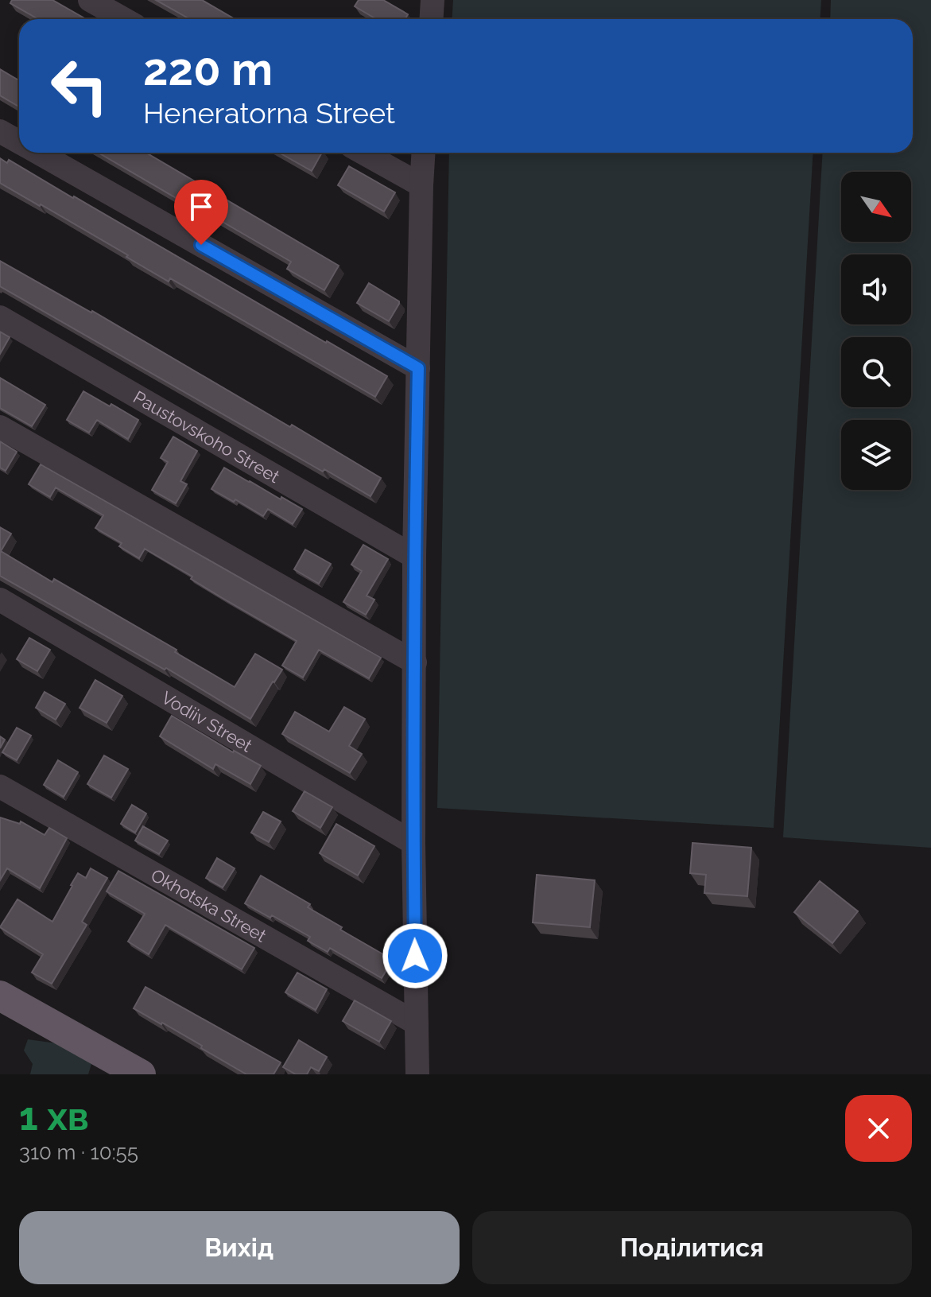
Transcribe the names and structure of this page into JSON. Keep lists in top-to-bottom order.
{
  "streets": {
    "street": ["Paustovskoho Street", "Vodiiv Street", "Okhotska Street"]
  },
  "north": "bottom right",
  "page": {
    "turn": ["220 m", "Heneratorna Street"],
    "heading": ["1 хв", "310 m · 10:55"],
    "buttons": ["Вихід", "Поділитися"]
  }
}
